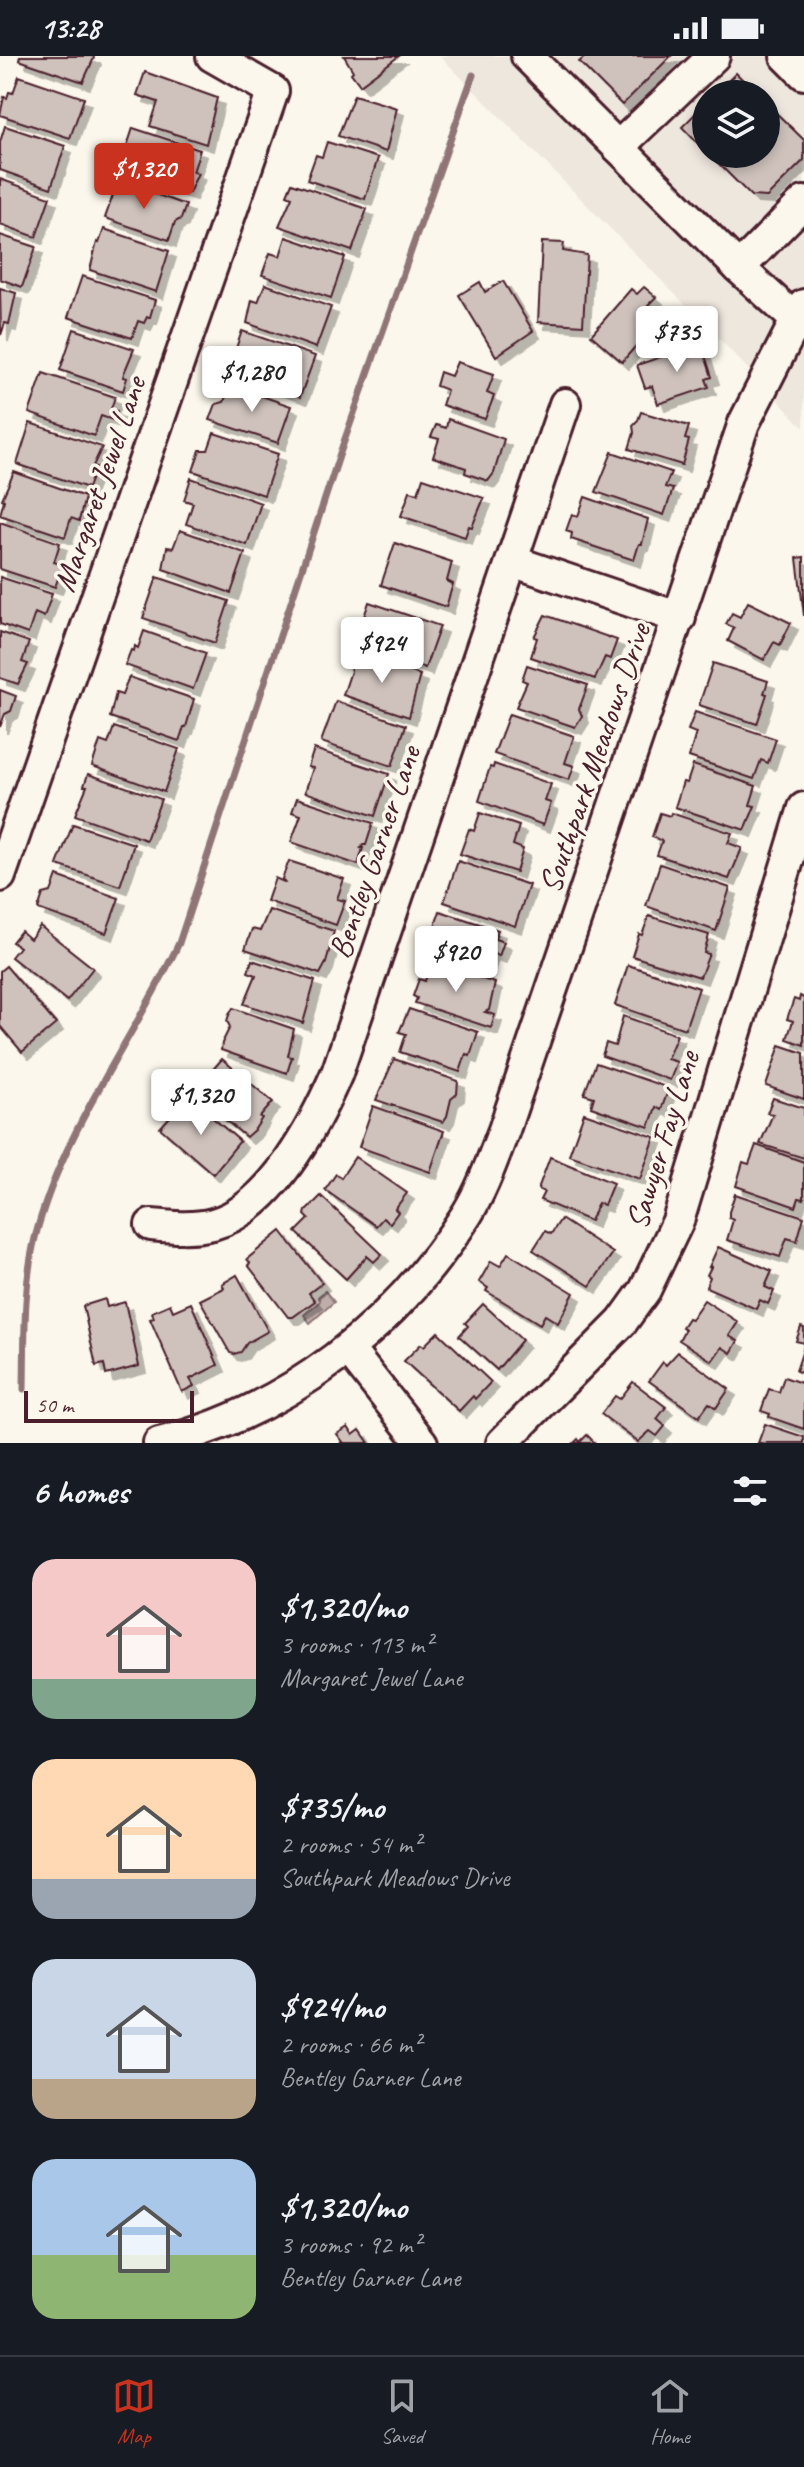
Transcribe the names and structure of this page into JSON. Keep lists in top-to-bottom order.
{
  "streets": {
    "street": [
      "Margaret Jewel Lane",
      "Southpark Meadows Drive",
      "Bentley Garner Lane",
      "Sawyer Fay Lane"
    ]
  },
  "scale_bar": "50 m",
  "page": {
    "status": "13:28",
    "price": [
      "$1,320",
      "$735",
      "$1,280",
      "$924",
      "$920",
      "$1,320"
    ],
    "scale": "50 m",
    "heading": "6 homes",
    "list": [
      {
        "name": "$1,320/mo",
        "note": "3 rooms · 113 m² · Margaret Jewel Lane"
      },
      {
        "name": "$735/mo",
        "note": "2 rooms · 54 m² · Southpark Meadows Drive"
      },
      {
        "name": "$924/mo",
        "note": "2 rooms · 66 m² · Bentley Garner Lane"
      },
      {
        "name": "$1,320/mo",
        "note": "3 rooms · 92 m² · Bentley Garner Lane"
      }
    ],
    "tabs": ["Map", "Saved", "Home"]
  }
}
